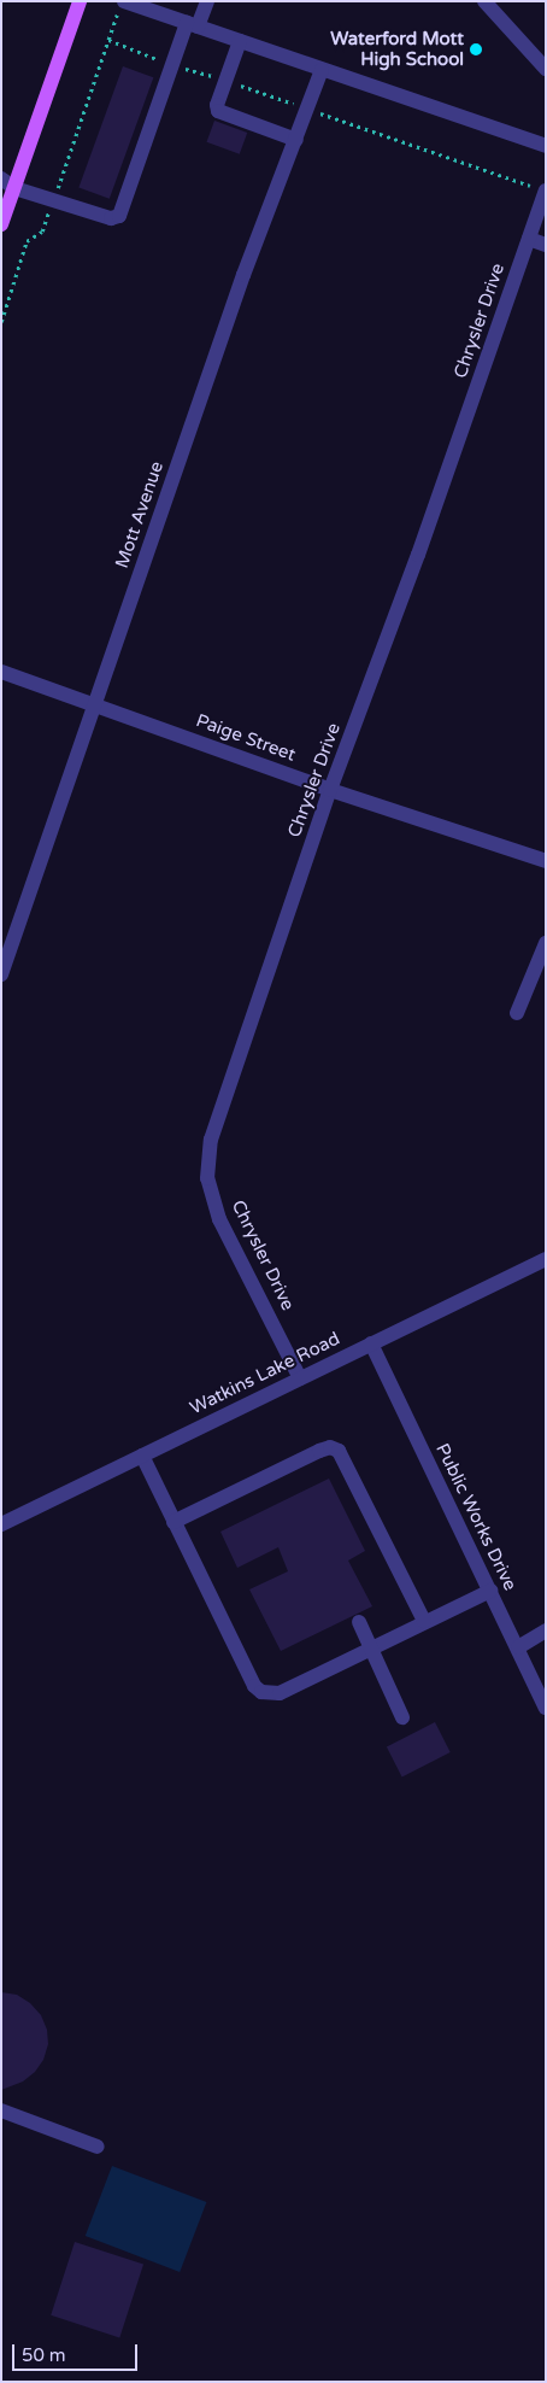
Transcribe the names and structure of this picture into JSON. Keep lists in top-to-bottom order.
{
  "streets": {
    "street": [
      "Chrysler Drive",
      "Mott Avenue",
      "Paige Street",
      "Watkins Lake Road",
      "Public Works Drive"
    ]
  },
  "crossings": [
    ["Chrysler Drive", "Paige Street"],
    ["Chrysler Drive", "Watkins Lake Road"],
    ["Mott Avenue", "Paige Street"],
    ["Watkins Lake Road", "Public Works Drive"]
  ],
  "places": ["Waterford Mott High School"],
  "scale_bar": "50 m"
}
